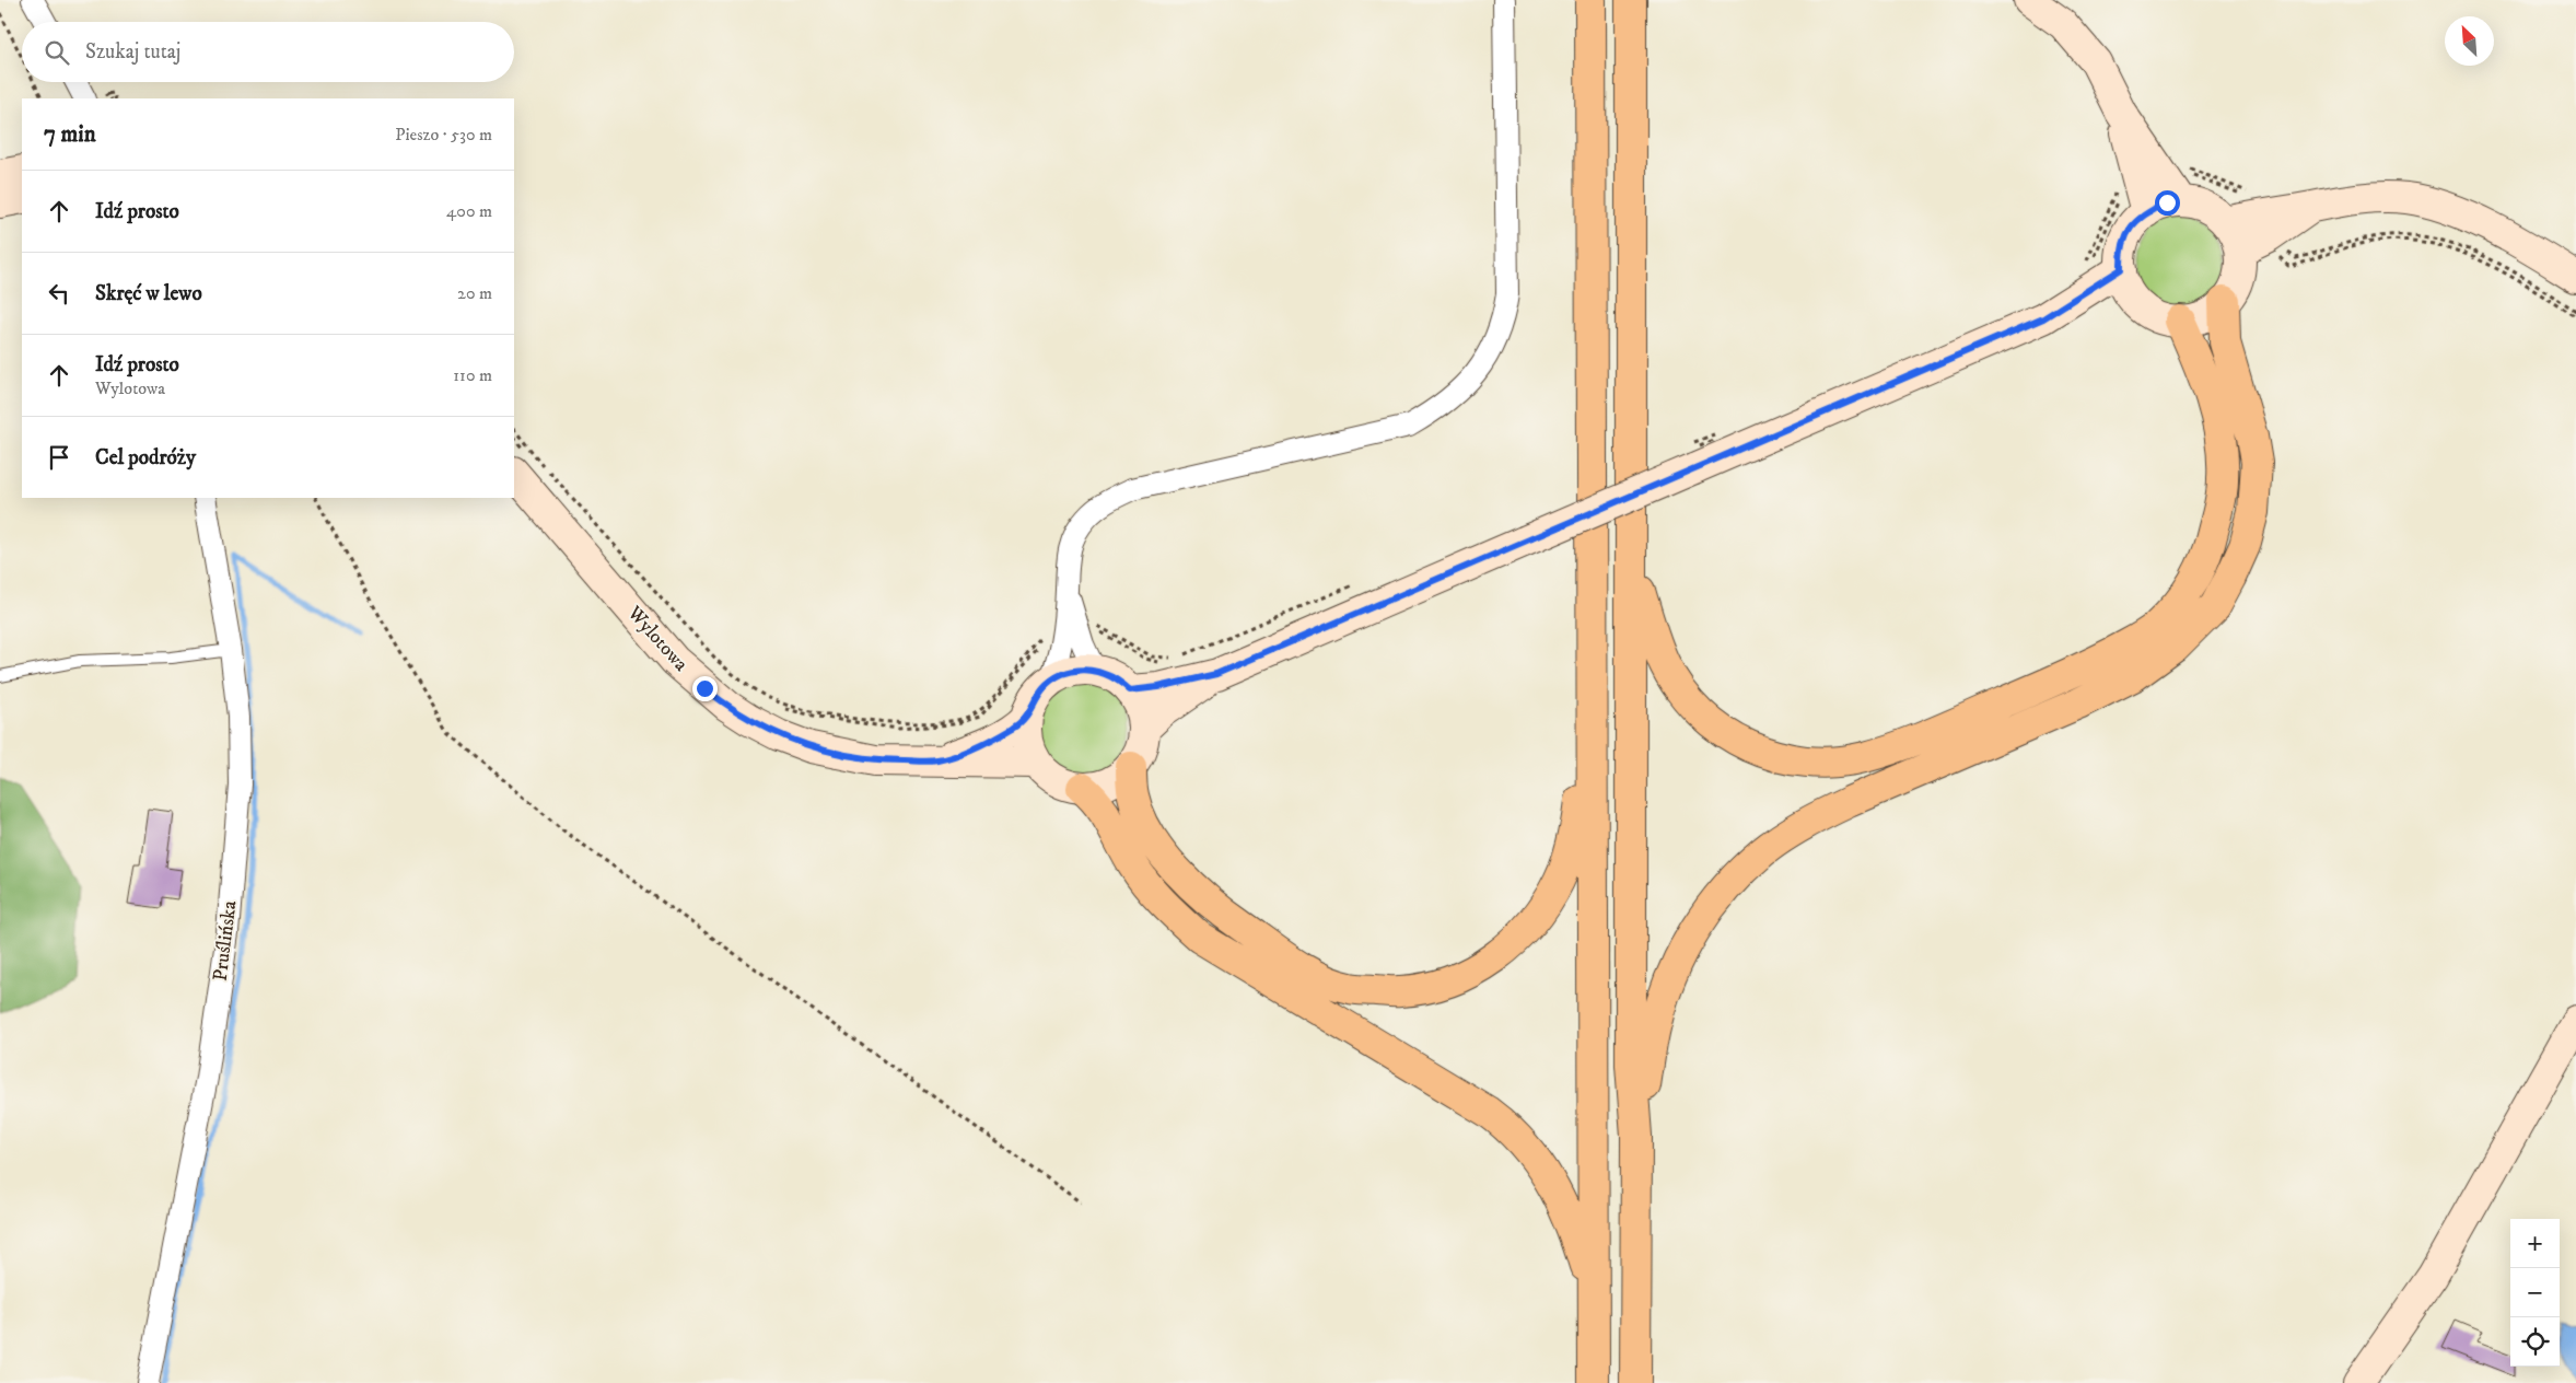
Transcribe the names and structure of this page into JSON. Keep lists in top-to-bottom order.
{
  "streets": {
    "street": ["Wylotowa", "Pruślińska"]
  },
  "north": "top left",
  "page": {
    "search": "Szukaj tutaj",
    "heading": ["7 min", "Pieszo · 530 m"],
    "list": [
      ["Idź prosto", "400 m"],
      ["Skręć w lewo", "20 m"],
      ["Idź prosto", "Wylotowa", "110 m"],
      "Cel podróży"
    ],
    "map_buttons": ["+", "−"]
  }
}
